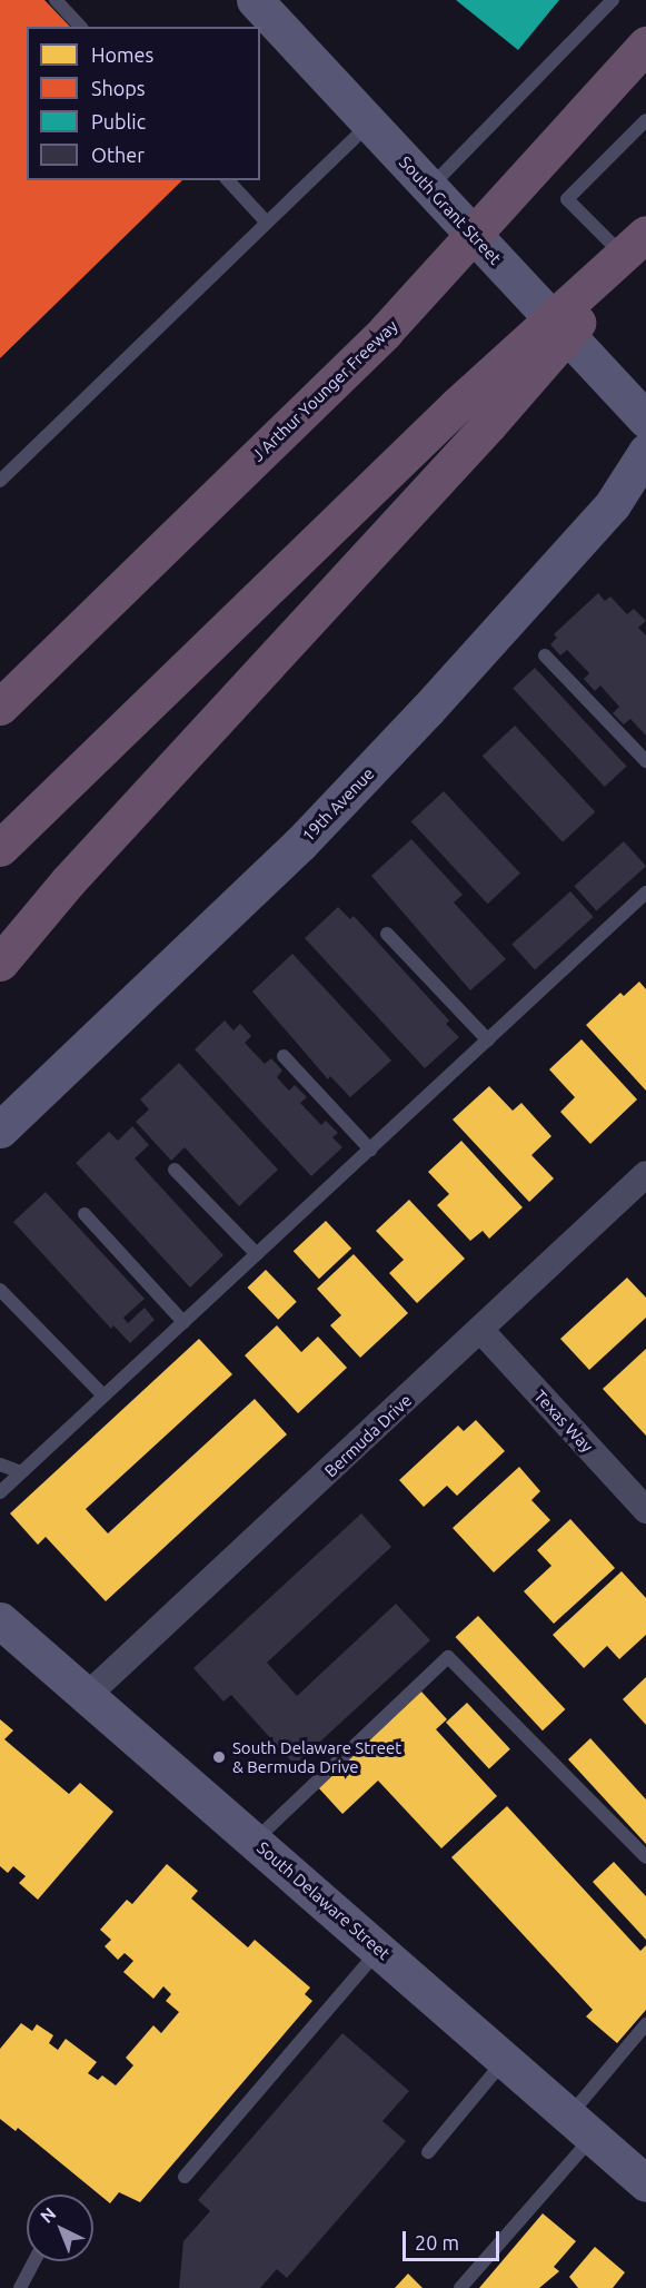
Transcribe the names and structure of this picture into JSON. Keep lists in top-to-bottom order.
{
  "streets": {
    "highway": ["J Arthur Younger Freeway"],
    "main road": ["South Grant Street", "19th Avenue", "South Delaware Street"],
    "street": ["Texas Way", "Bermuda Drive"]
  },
  "crossings": [
    ["Texas Way", "Bermuda Drive"],
    ["Bermuda Drive", "South Delaware Street"]
  ],
  "places": ["South Delaware Street & Bermuda Drive"],
  "legend": [
    "Homes",
    "Shops",
    "Public",
    "Other"
  ],
  "scale_bar": "20 m",
  "north": "top left"
}
